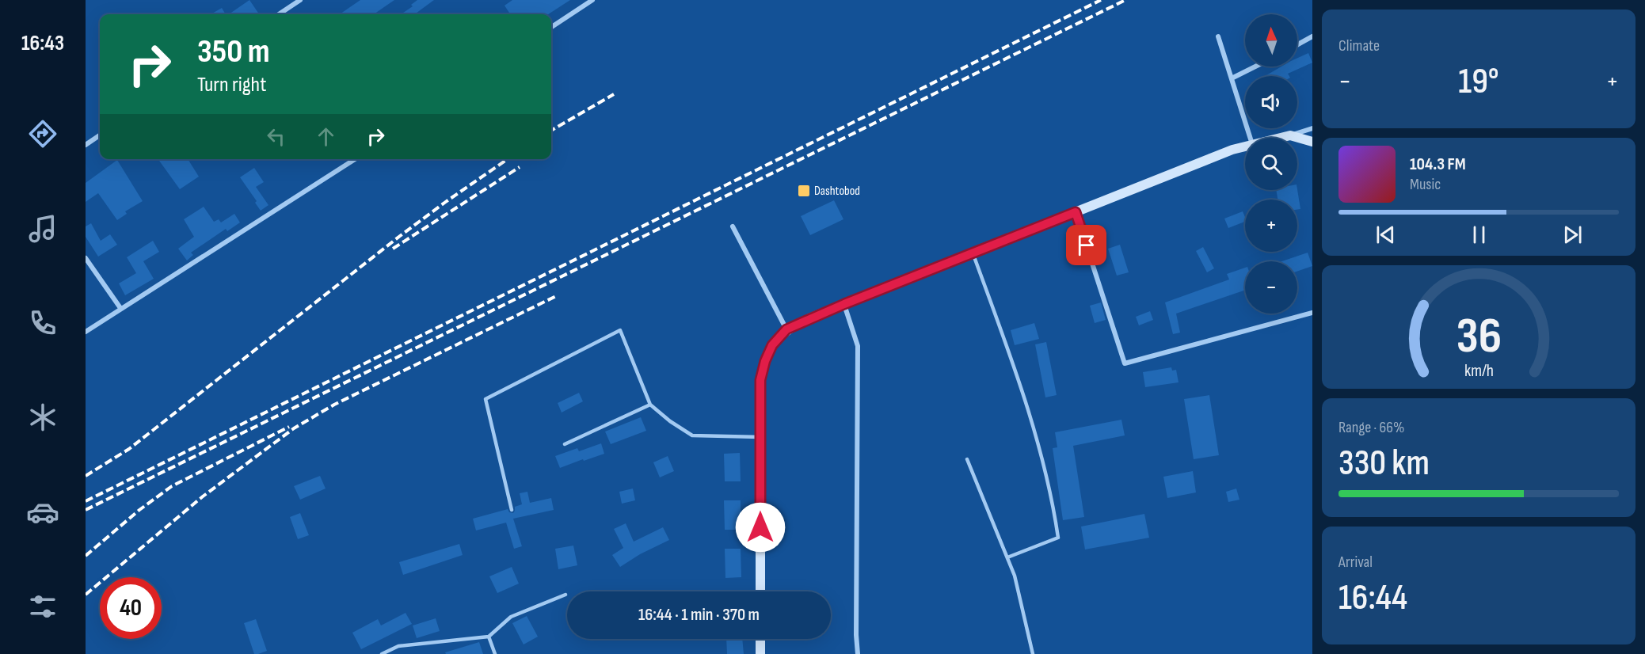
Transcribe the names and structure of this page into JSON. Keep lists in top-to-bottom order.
{
  "places": {
    "transit": ["Dashtobod"]
  },
  "north": "top",
  "page": {
    "tabs": "16:43",
    "tile": [
      "Climate",
      ["Range · 66%", "330 km"],
      ["Arrival", "16:44"]
    ],
    "map_buttons": ["+", "−"],
    "turn": ["350 m", "Turn right"],
    "heat": ["−", "19°", "+"],
    "song": ["104.3 FM", "Music"],
    "limit": "40",
    "trip": "16:44 · 1 min · 370 m",
    "gauge": ["36", "km/h"]
  }
}
